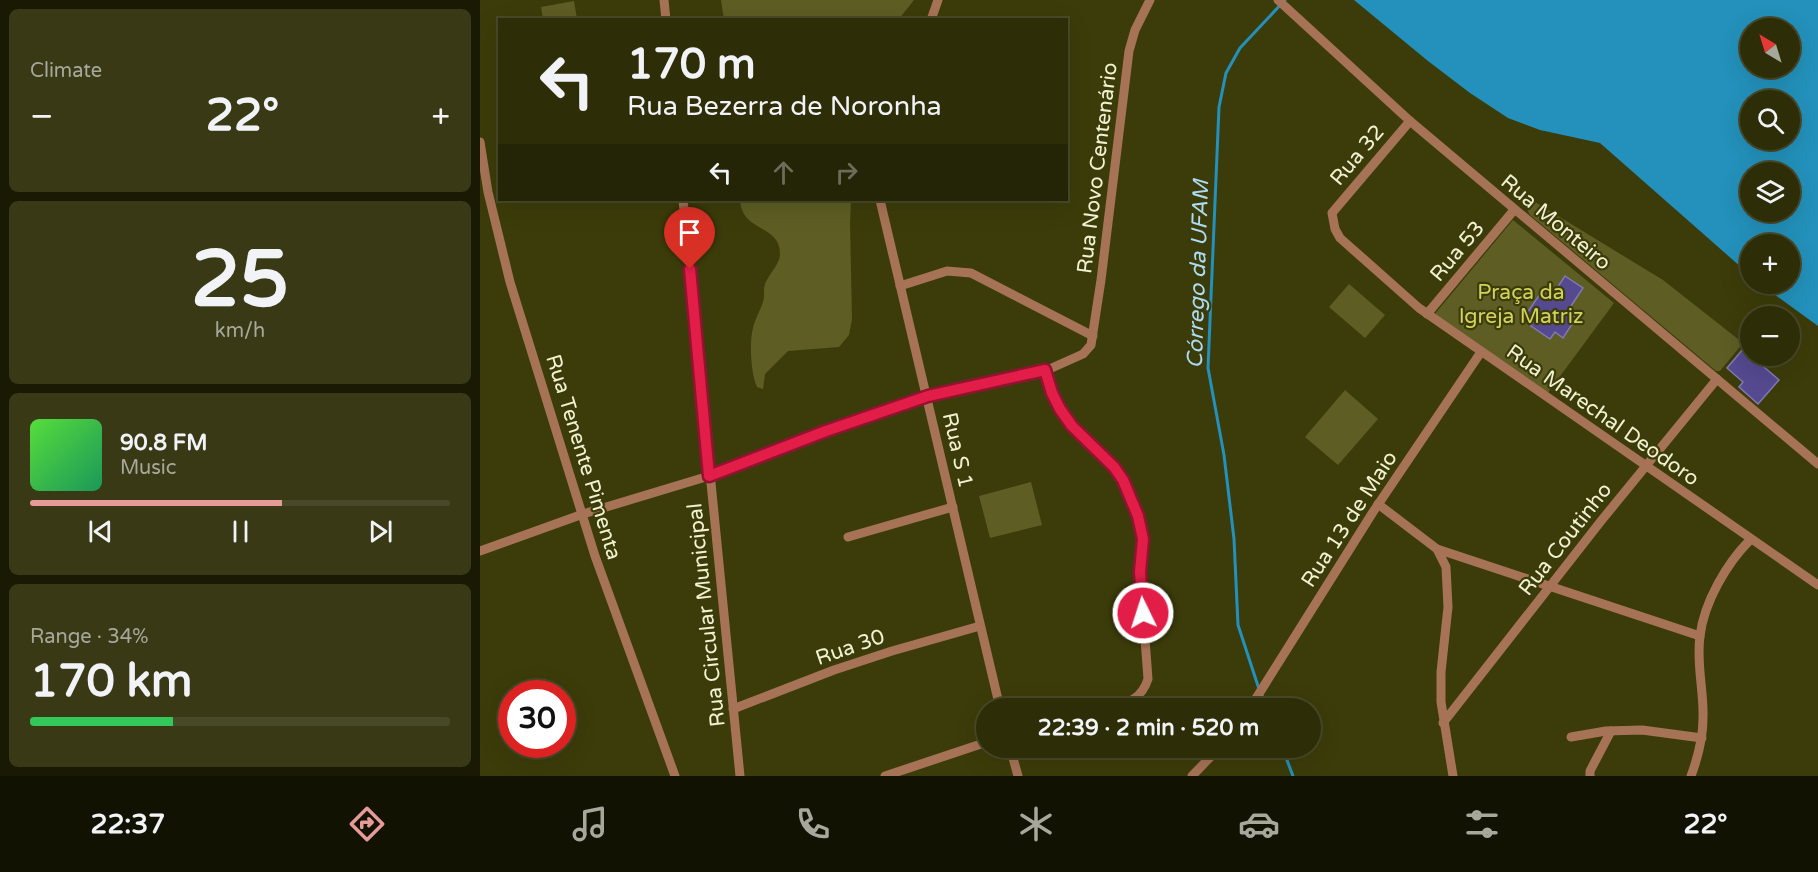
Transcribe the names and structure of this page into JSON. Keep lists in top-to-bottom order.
{
  "streets": {
    "street": [
      "Rua 32",
      "Rua Novo Centenário",
      "Rua Monteiro",
      "Rua 53",
      "Rua Marechal Deodoro",
      "Rua S 1",
      "Rua Tenente Pimenta",
      "Rua 13 de Maio",
      "Rua Coutinho",
      "Rua Circular Municipal",
      "Rua 30"
    ]
  },
  "crossings": [
    ["Rua 32", "Rua Monteiro"],
    ["Rua 32", "Rua Marechal Deodoro"],
    ["Rua Monteiro", "Rua 53"],
    ["Rua Monteiro", "Rua Coutinho"],
    ["Rua 53", "Rua Marechal Deodoro"],
    ["Rua Marechal Deodoro", "Rua 13 de Maio"],
    ["Rua Marechal Deodoro", "Rua Coutinho"],
    ["Rua S 1", "Rua 30"],
    ["Rua Circular Municipal", "Rua 30"]
  ],
  "water": ["Córrego da UFAM"],
  "parks": ["Praça da Igreja Matriz"],
  "north": "top left",
  "page": {
    "tile": [
      "Climate",
      ["25", "km/h"],
      ["Range · 34%", "170 km"]
    ],
    "map_buttons": ["+", "−"],
    "turn": ["170 m", "Rua Bezerra de Noronha"],
    "heat": ["−", "22°", "+"],
    "song": ["90.8 FM", "Music"],
    "limit": "30",
    "trip": "22:39 · 2 min · 520 m",
    "tabs": ["22:37", "22°"]
  }
}
